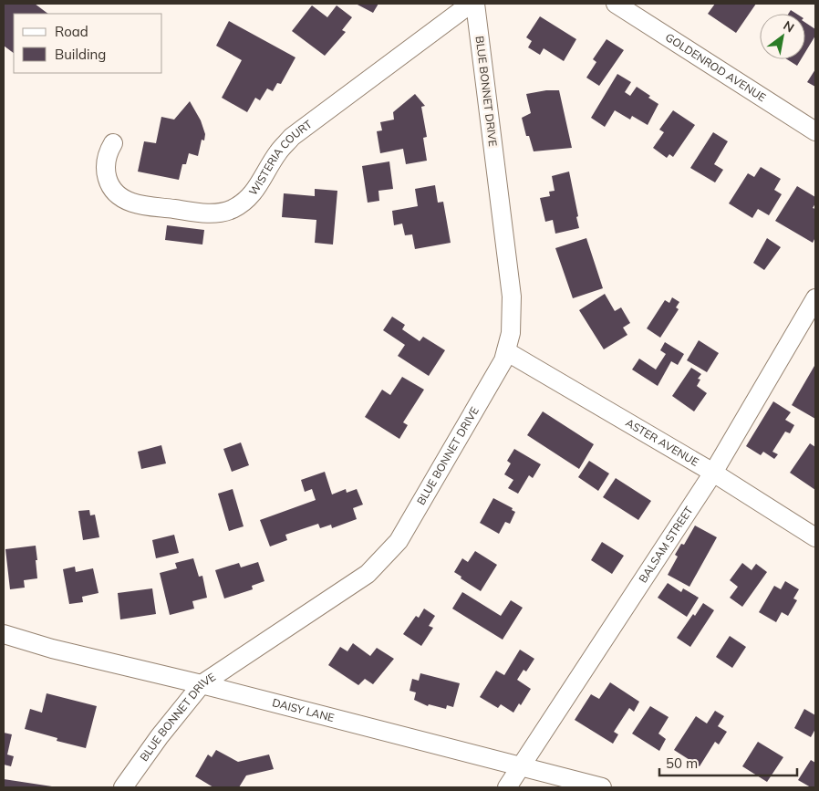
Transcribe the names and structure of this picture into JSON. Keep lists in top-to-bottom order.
{
  "streets": {
    "street": [
      "GOLDENROD AVENUE",
      "BLUE BONNET DRIVE",
      "WISTERIA COURT",
      "ASTER AVENUE",
      "BALSAM STREET",
      "DAISY LANE"
    ]
  },
  "crossings": [
    ["BLUE BONNET DRIVE", "ASTER AVENUE"],
    ["BLUE BONNET DRIVE", "DAISY LANE"],
    ["ASTER AVENUE", "BALSAM STREET"],
    ["BALSAM STREET", "DAISY LANE"]
  ],
  "legend": ["Road", "Building"],
  "scale_bar": "50 m",
  "north": "top right"
}
